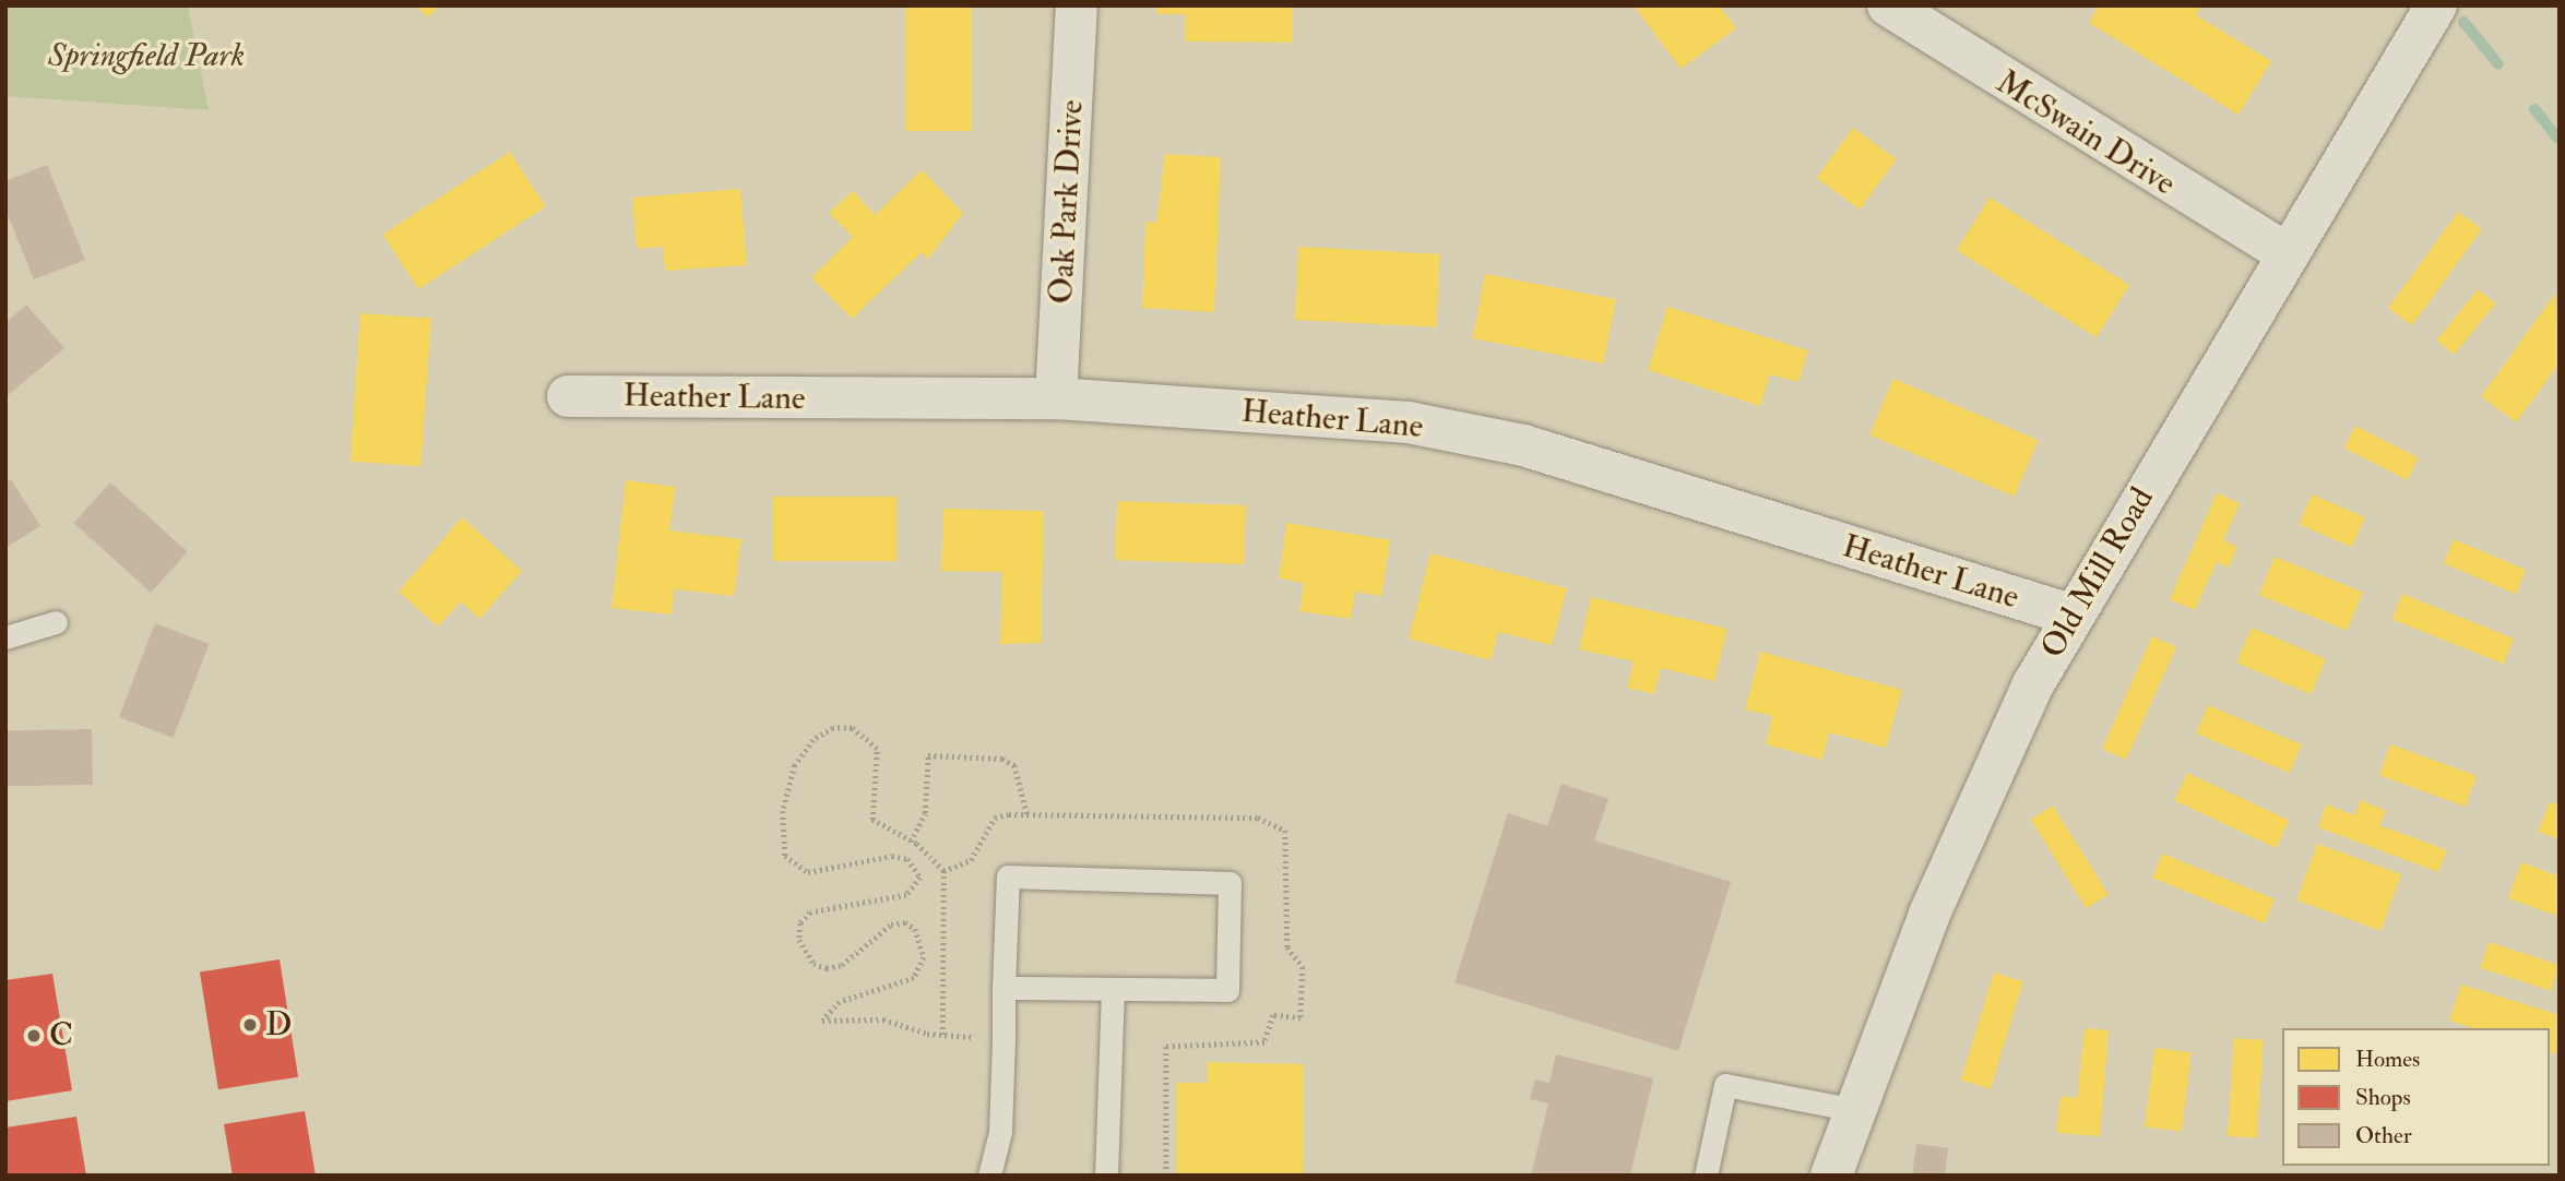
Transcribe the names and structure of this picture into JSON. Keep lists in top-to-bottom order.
{
  "streets": {
    "street": [
      "McSwain Drive",
      "Oak Park Drive",
      "Heather Lane",
      "Old Mill Road"
    ]
  },
  "crossings": [
    ["McSwain Drive", "Old Mill Road"],
    ["Oak Park Drive", "Heather Lane"],
    ["Heather Lane", "Old Mill Road"]
  ],
  "parks": ["Springfield Park"],
  "places": ["D", "C"],
  "legend": ["Homes", "Shops", "Other"]
}
